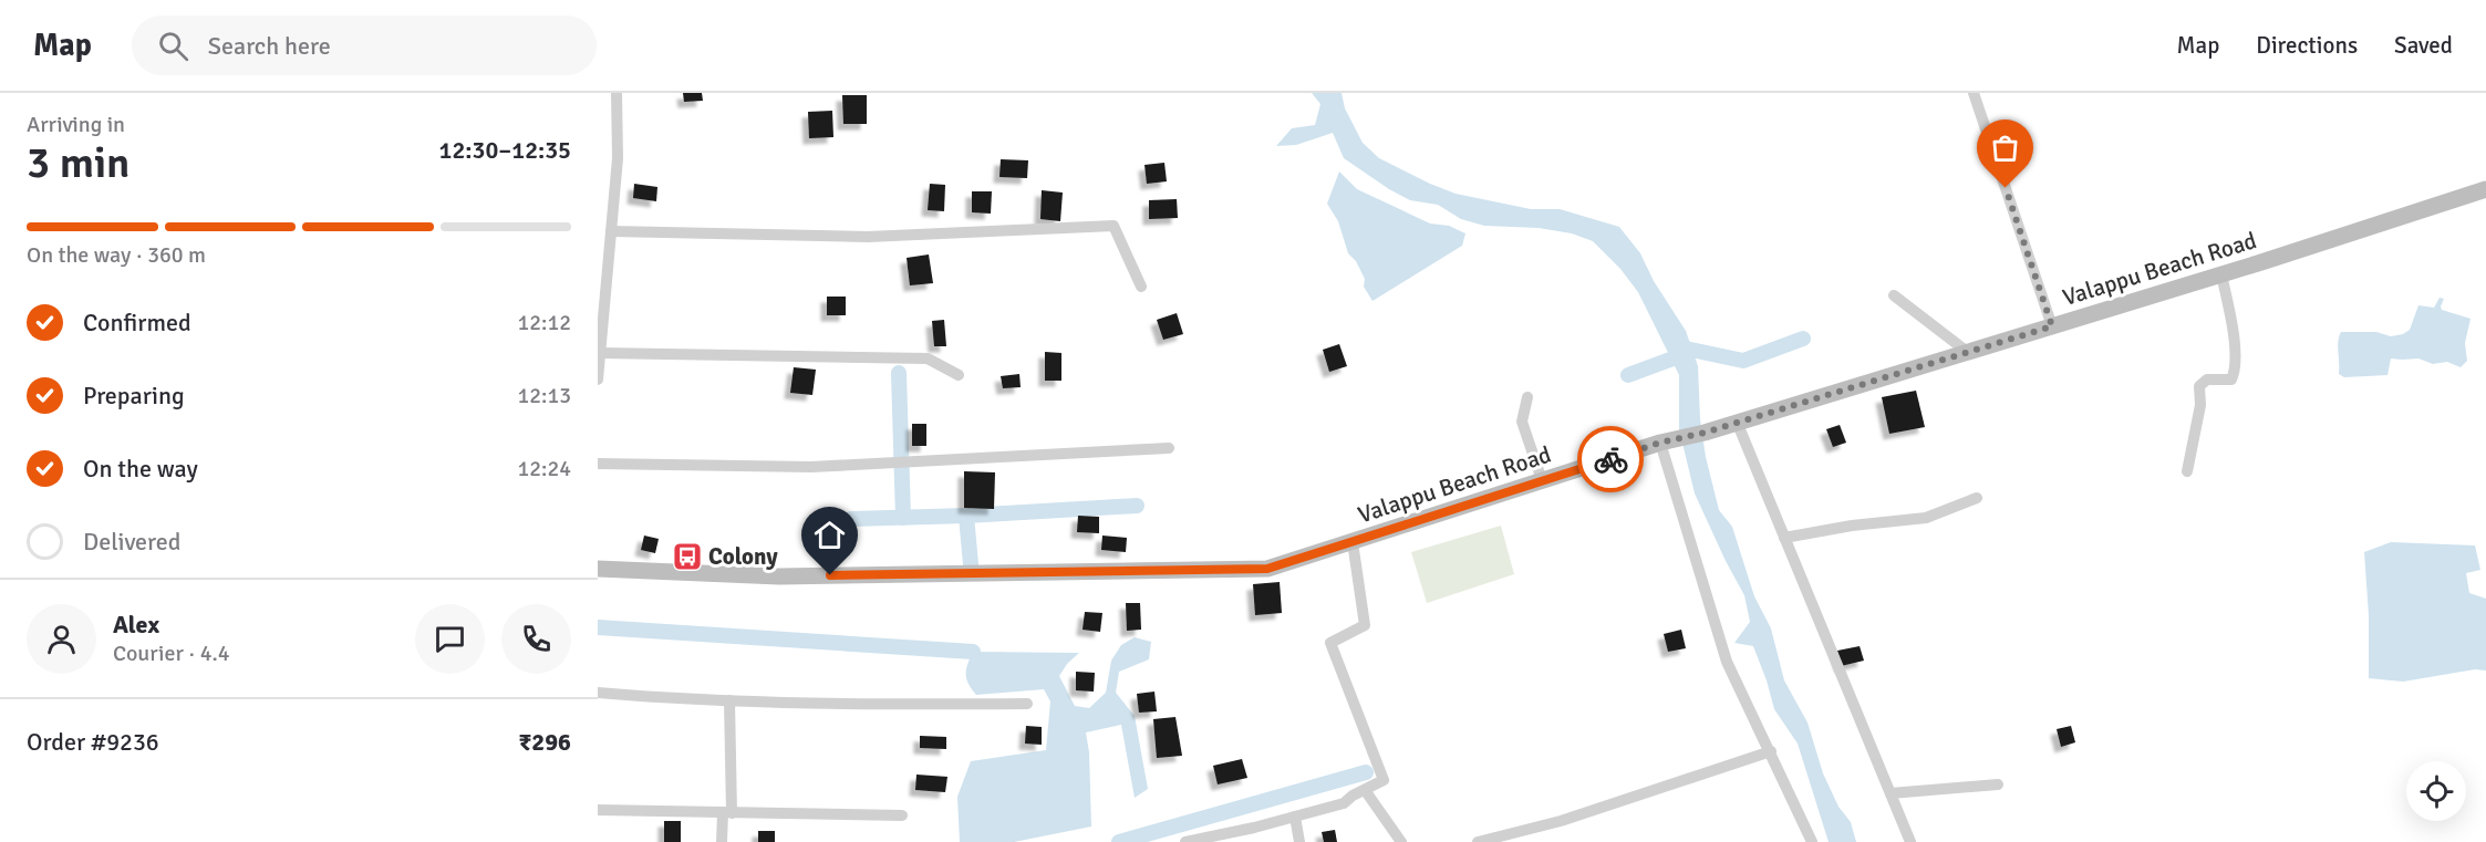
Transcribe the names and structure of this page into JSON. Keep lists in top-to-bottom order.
{
  "streets": {
    "main road": ["Valappu Beach Road"]
  },
  "places": {
    "bus stop": ["Colony"]
  },
  "page": {
    "header": "Map",
    "search": "Search here",
    "nav": ["Map", "Directions", "Saved"],
    "heading": ["3 min", "Arriving in", "12:30–12:35"],
    "panel": [
      "Alex",
      "Courier · 4.4",
      "Order #9236",
      "₹296"
    ],
    "bar": "On the way · 360 m",
    "list": [
      ["Confirmed", "12:12"],
      ["Preparing", "12:13"],
      ["On the way", "12:24"],
      "Delivered"
    ]
  }
}
